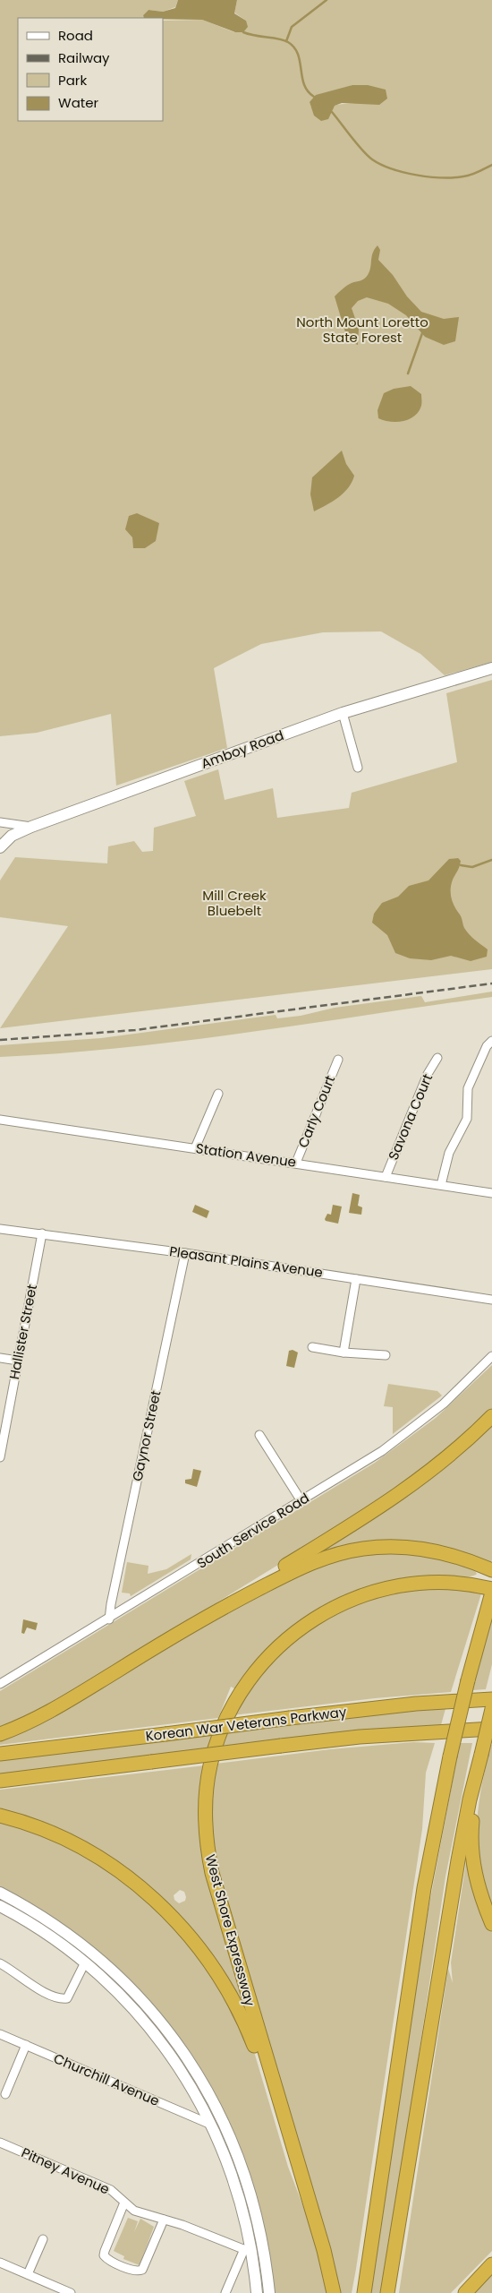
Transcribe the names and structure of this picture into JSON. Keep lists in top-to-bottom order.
{
  "streets": {
    "highway": ["Korean War Veterans Parkway", "West Shore Expressway"],
    "street": [
      "Amboy Road",
      "Carly Court",
      "Savona Court",
      "Station Avenue",
      "Pleasant Plains Avenue",
      "Hallister Street",
      "Gaynor Street",
      "South Service Road",
      "Churchill Avenue",
      "Pitney Avenue"
    ]
  },
  "crossings": [
    ["Carly Court", "Station Avenue"],
    ["Savona Court", "Station Avenue"],
    ["Pleasant Plains Avenue", "Hallister Street"],
    ["Pleasant Plains Avenue", "Gaynor Street"],
    ["Gaynor Street", "South Service Road"]
  ],
  "parks": ["North Mount Loretto State Forest", "Mill Creek Bluebelt"],
  "legend": [
    "Road",
    "Railway",
    "Park",
    "Water"
  ]
}
